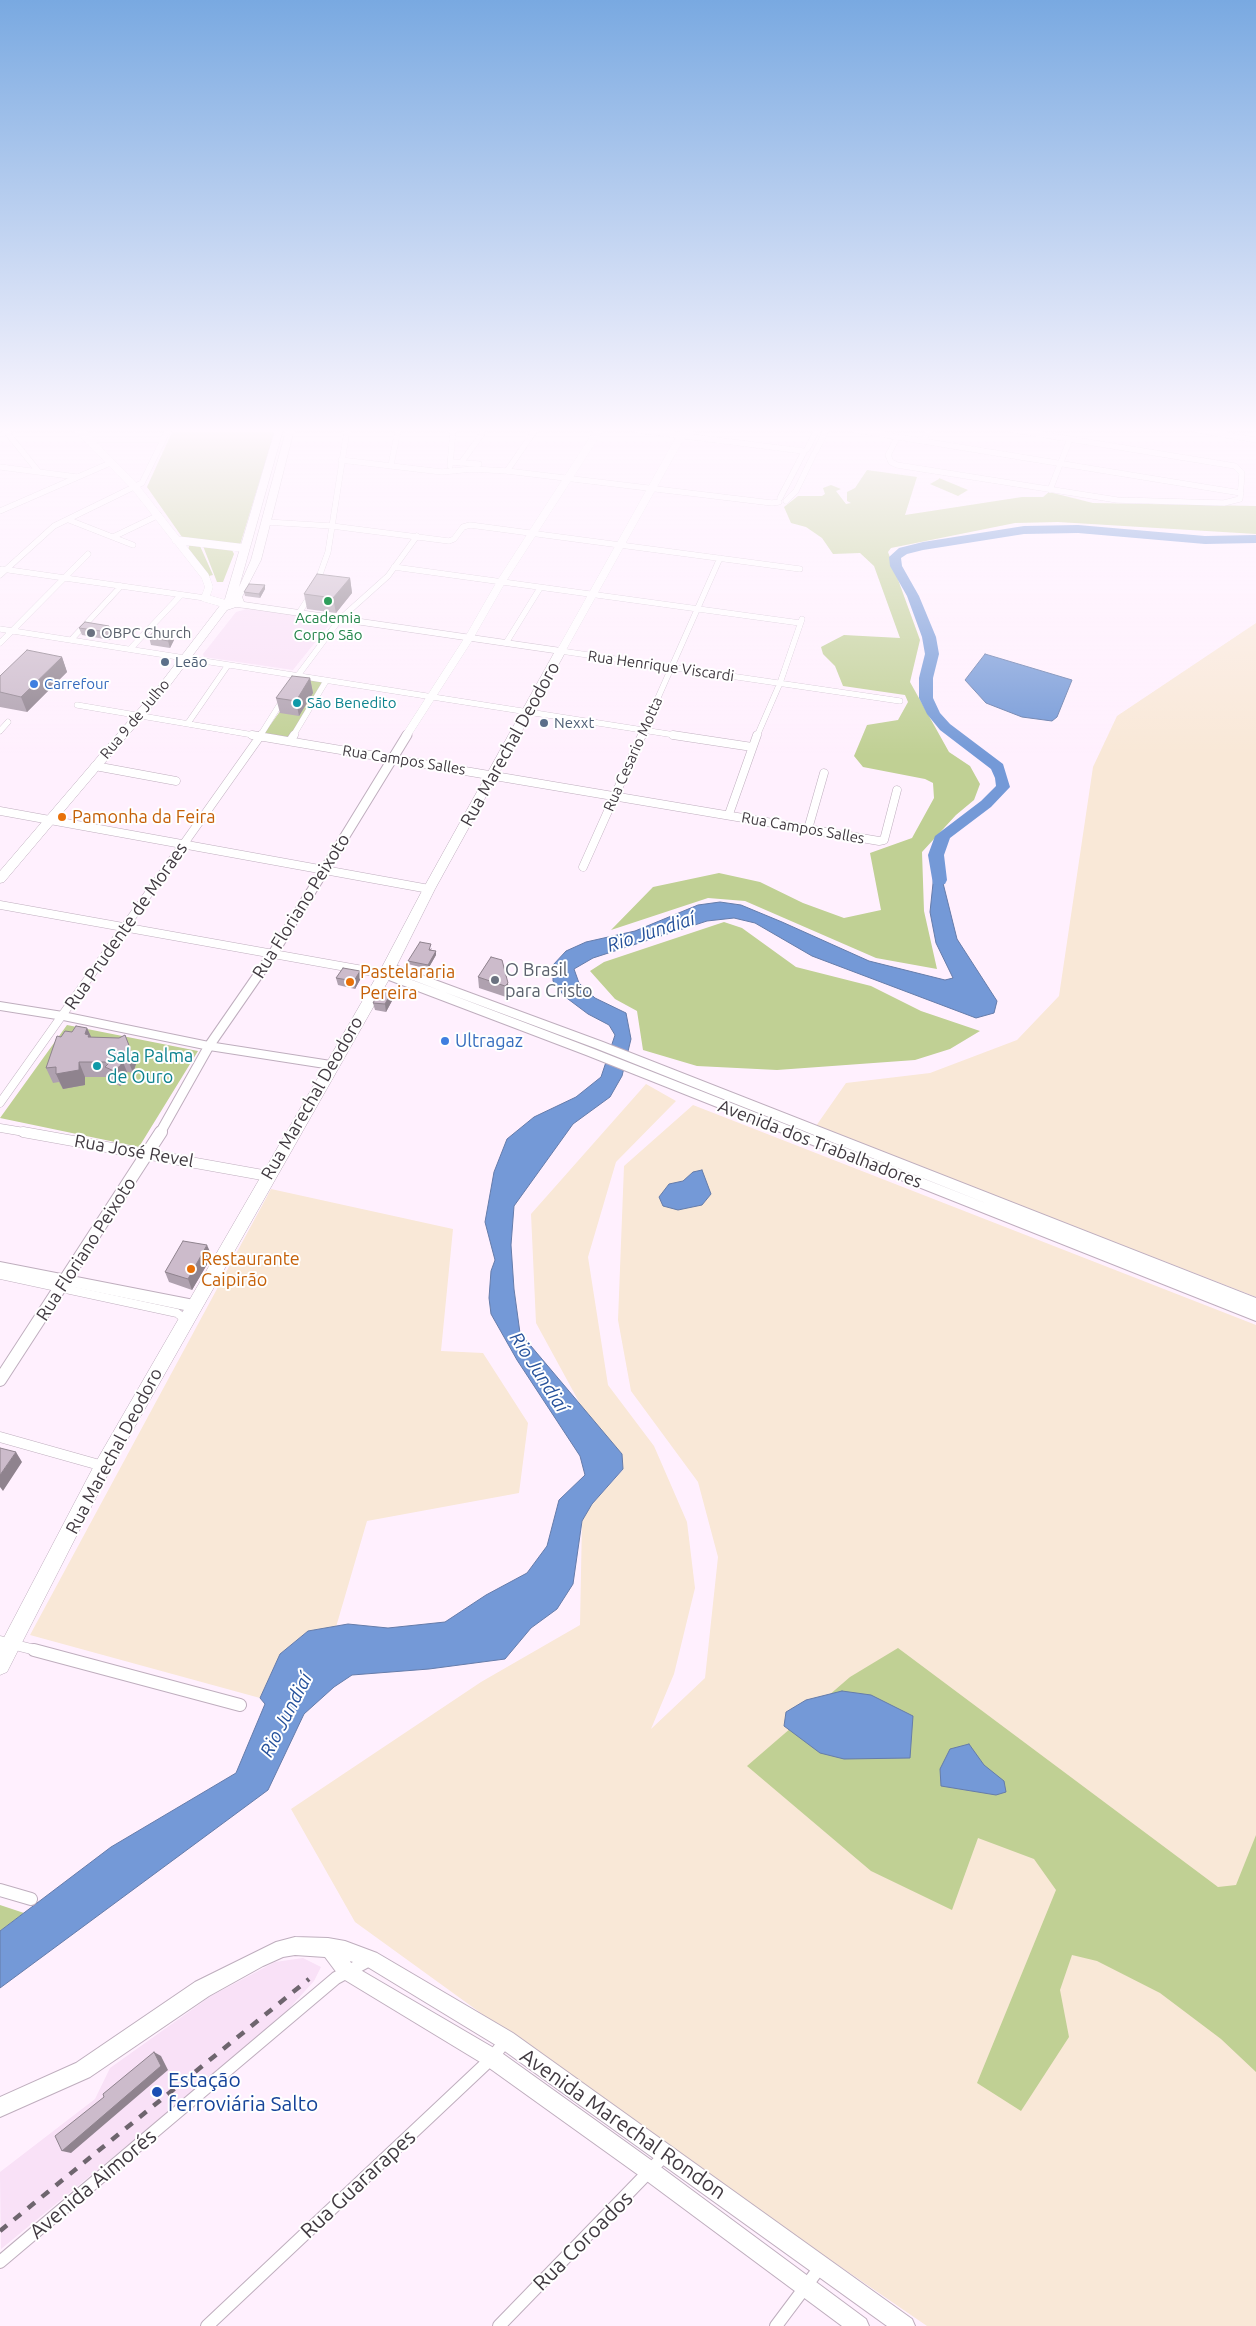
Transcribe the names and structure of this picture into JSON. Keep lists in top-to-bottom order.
{
  "streets": {
    "main road": [
      "Rua Henrique Viscardi",
      "Rua 9 de Julho",
      "Rua Marechal Deodoro",
      "Avenida dos Trabalhadores",
      "Avenida Marechal Rondon"
    ],
    "street": [
      "Rua Cesario Motta",
      "Rua Campos Salles",
      "Rua Floriano Peixoto",
      "Rua Prudente de Moraes",
      "Rua José Revel",
      "Avenida Aimorés",
      "Rua Guararapes",
      "Rua Coroados"
    ]
  },
  "crossings": [
    ["Rua Henrique Viscardi", "Rua 9 de Julho"],
    ["Rua Henrique Viscardi", "Rua Marechal Deodoro"],
    ["Rua Henrique Viscardi", "Rua Cesario Motta"],
    ["Rua Henrique Viscardi", "Rua Floriano Peixoto"],
    ["Rua 9 de Julho", "Rua Campos Salles"],
    ["Rua Marechal Deodoro", "Rua Campos Salles"],
    ["Rua Marechal Deodoro", "Avenida dos Trabalhadores"],
    ["Rua Marechal Deodoro", "Rua José Revel"],
    ["Rua Cesario Motta", "Rua Campos Salles"],
    ["Rua Campos Salles", "Rua Floriano Peixoto"],
    ["Rua Campos Salles", "Rua Prudente de Moraes"],
    ["Rua Floriano Peixoto", "Rua José Revel"],
    ["Avenida Marechal Rondon", "Avenida Aimorés"],
    ["Avenida Marechal Rondon", "Rua Guararapes"],
    ["Avenida Marechal Rondon", "Rua Coroados"]
  ],
  "water": ["Rio Jundiaí"],
  "places": [
    "Academia Corpo São",
    "OBPC Church",
    "Leão",
    "Carrefour",
    "São Benedito",
    "Nexxt",
    "Pamonha da Feira",
    "O Brasil para Cristo",
    "Pastelararia Pereira",
    "Ultragaz",
    "Sala Palma de Ouro",
    "Restaurante Caipirão",
    "Estação ferroviária Salto"
  ]
}
